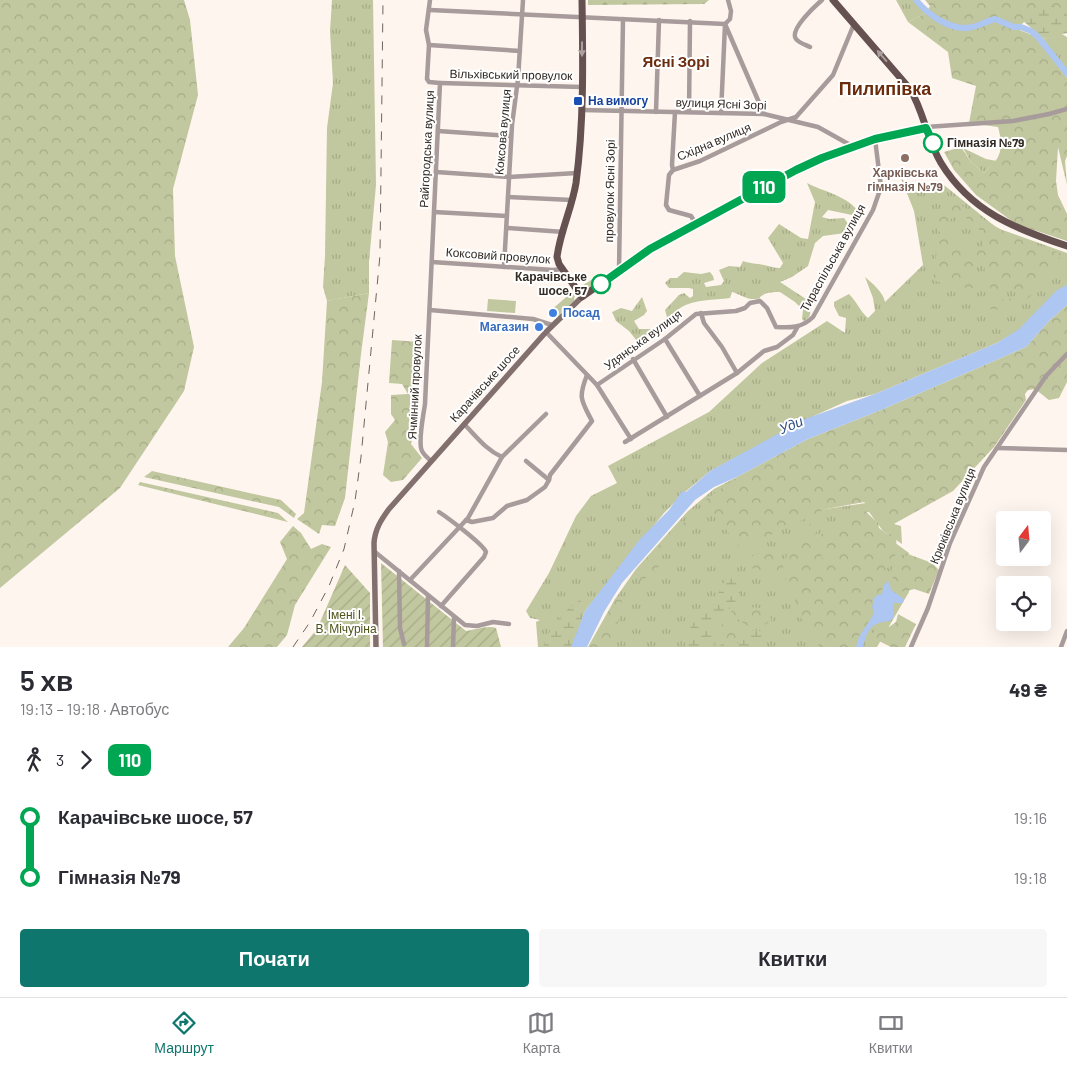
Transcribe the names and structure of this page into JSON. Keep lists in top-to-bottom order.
{
  "streets": {
    "main road": ["Карачівське шосе"],
    "street": [
      "Вільхівський провулок",
      "вулиця Ясні Зорі",
      "Коксова вулиця",
      "Східна вулиця",
      "Райгородська вулиця",
      "провулок Ясні Зорі",
      "Коксовий провулок",
      "Тираспільська вулиця",
      "Удянська вулиця",
      "Ячмінний провулок",
      "Крюківська вулиця"
    ]
  },
  "crossings": [
    ["Вільхівський провулок", "Коксова вулиця"],
    ["Вільхівський провулок", "Райгородська вулиця"],
    ["вулиця Ясні Зорі", "Східна вулиця"],
    ["вулиця Ясні Зорі", "провулок Ясні Зорі"],
    ["вулиця Ясні Зорі", "Карачівське шосе"],
    ["Коксова вулиця", "Коксовий провулок"],
    ["Райгородська вулиця", "Коксовий провулок"],
    ["Райгородська вулиця", "Ячмінний провулок"],
    ["провулок Ясні Зорі", "Карачівське шосе"],
    ["Тираспільська вулиця", "Удянська вулиця"],
    ["Тираспільська вулиця", "Карачівське шосе"],
    ["Карачівське шосе", "Ячмінний провулок"]
  ],
  "districts": ["Ясні Зорі", "Пилипівка"],
  "water": ["Уди"],
  "parks": ["Імені І. В. Мічуріна"],
  "places": {
    "transit": ["На вимогу"],
    "other": [
      "Гімназія №79",
      "Харківська гімназія №79",
      "Карачівське шосе, 57",
      "Посад",
      "Магазин"
    ]
  },
  "lines": ["bus line 110"],
  "north": "top",
  "page": {
    "on_map": "110",
    "heading": ["5 хв", "19:13 – 19:18 · Автобус", "49 ₴"],
    "legs": ["3", "110"],
    "list": [
      {
        "name": "Карачівське шосе, 57",
        "value": "19:16"
      },
      {
        "name": "Гімназія №79",
        "value": "19:18"
      }
    ],
    "buttons": ["Почати", "Квитки"],
    "tabs": ["Маршрут", "Карта", "Квитки"]
  }
}
